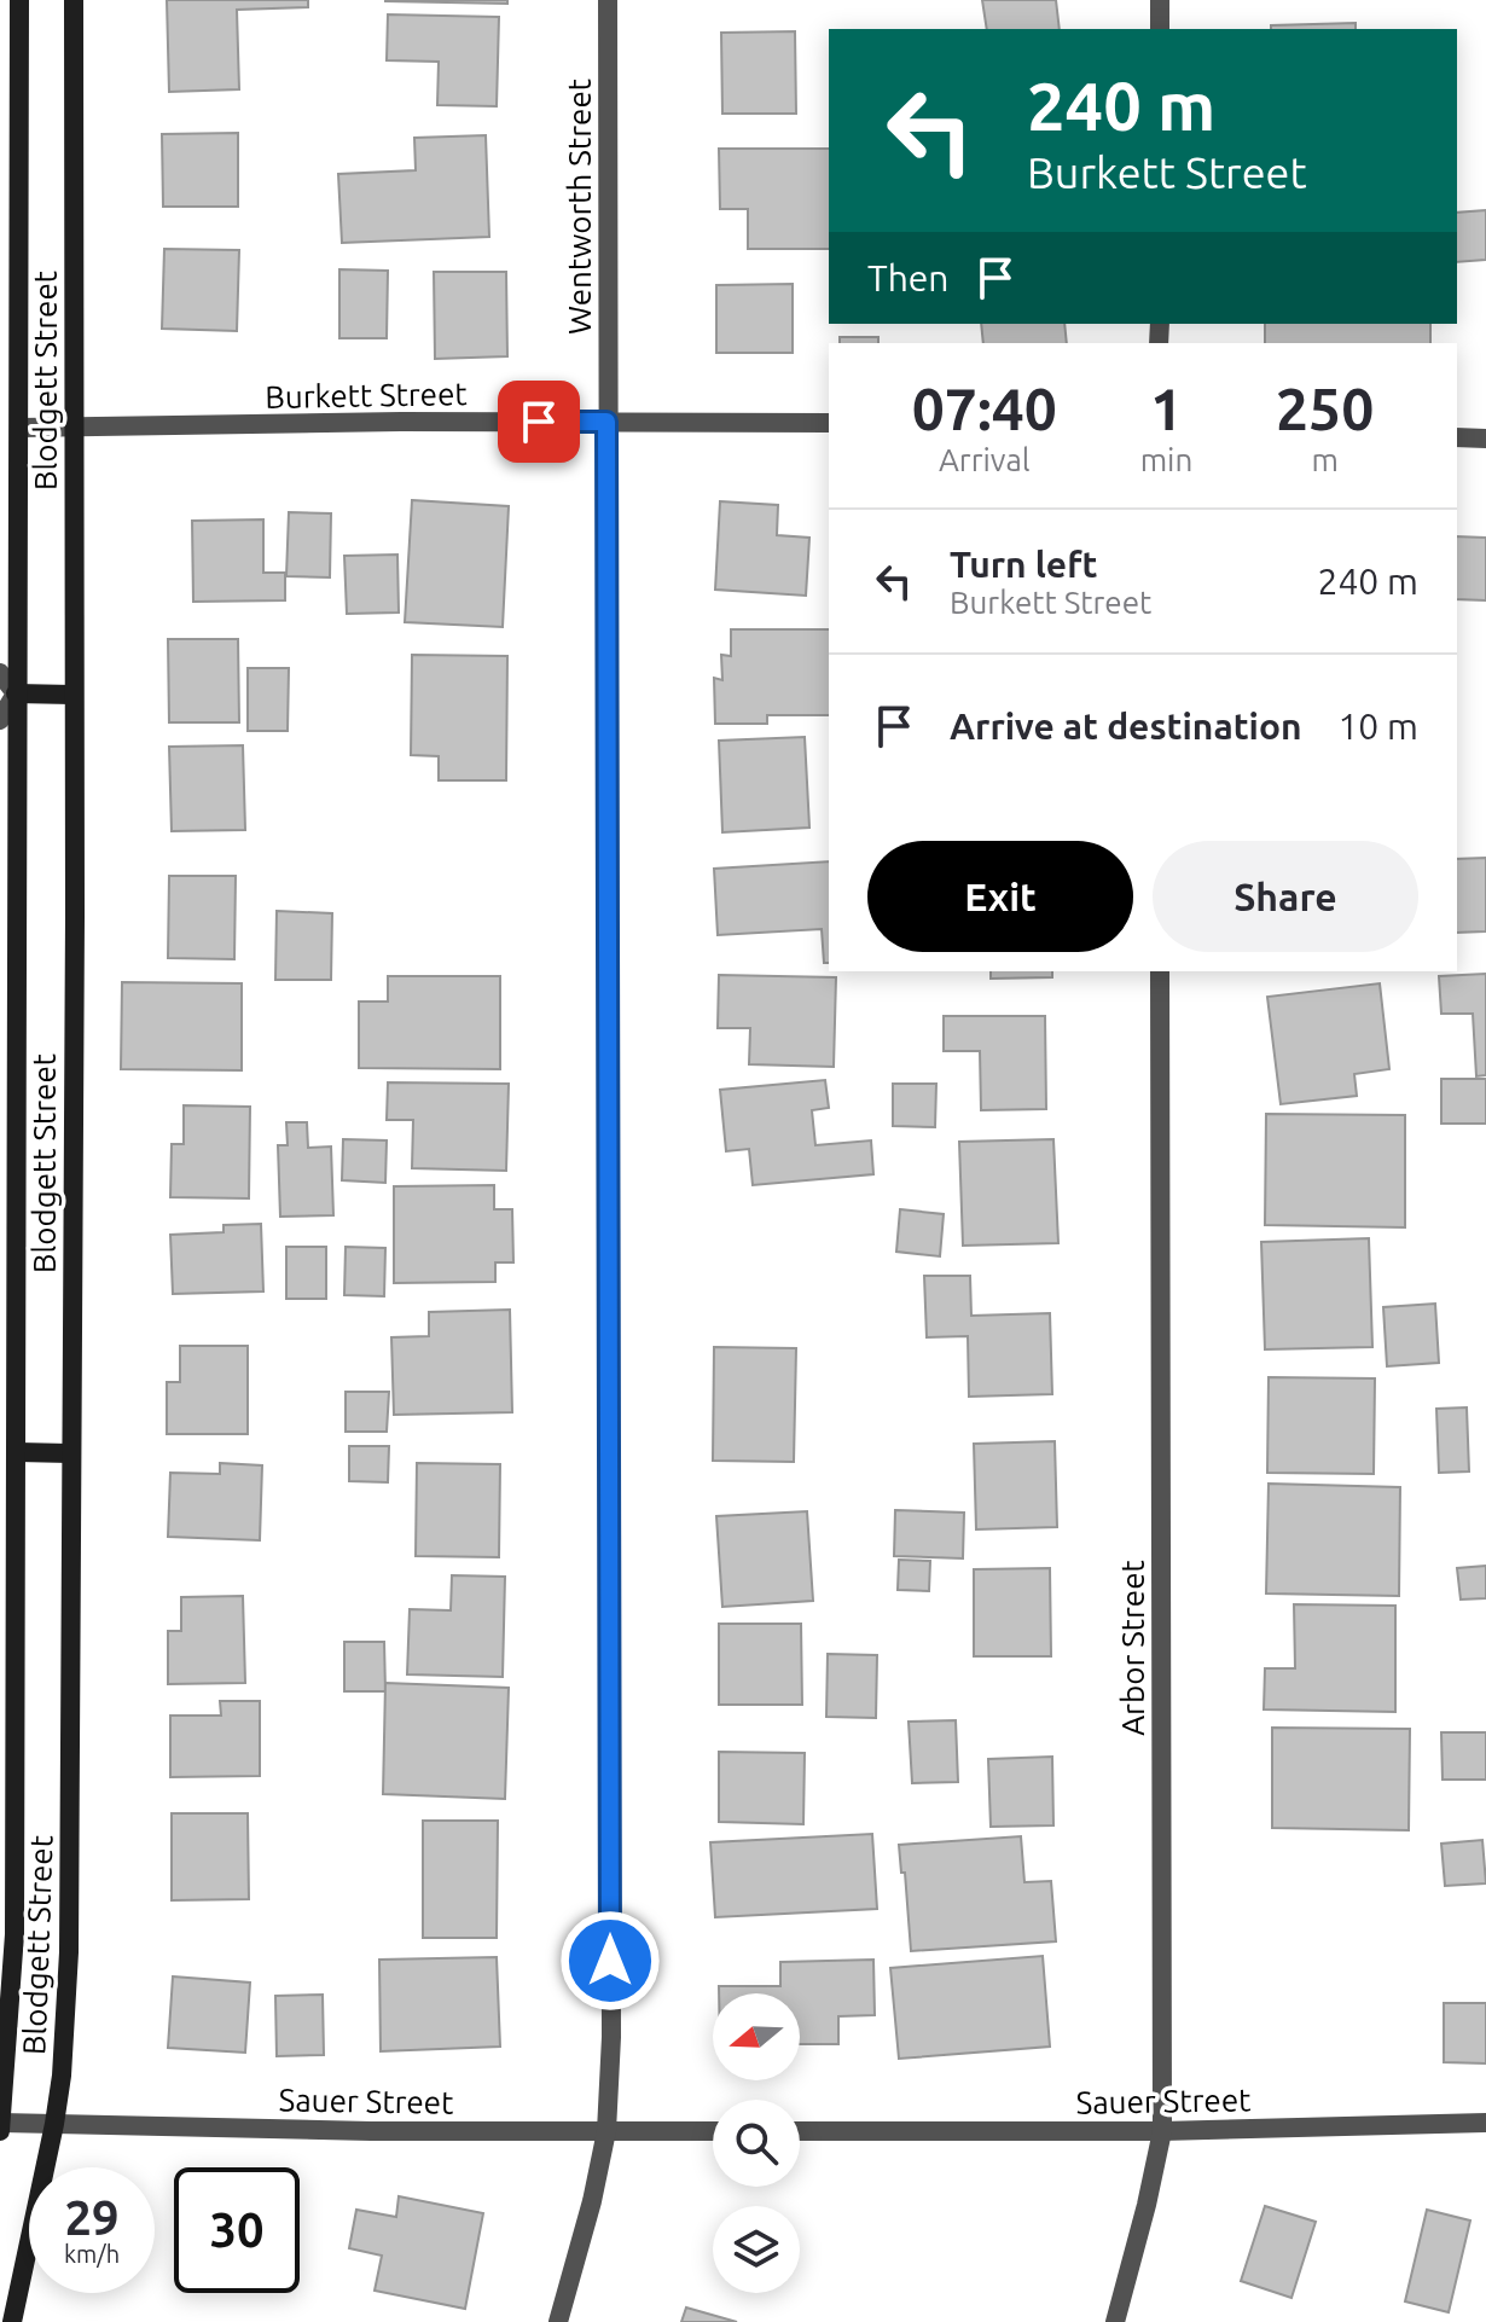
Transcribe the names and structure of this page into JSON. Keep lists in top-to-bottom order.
{
  "streets": {
    "main road": ["Blodgett Street"],
    "street": [
      "Wentworth Street",
      "Burkett Street",
      "Arbor Street",
      "Sauer Street"
    ]
  },
  "crossings": [
    ["Wentworth Street", "Burkett Street"],
    ["Wentworth Street", "Sauer Street"],
    ["Blodgett Street", "Burkett Street"],
    ["Blodgett Street", "Sauer Street"],
    ["Arbor Street", "Sauer Street"]
  ],
  "north": "left",
  "page": {
    "turn": ["240 m", "Burkett Street"],
    "then": "Then",
    "eta": [
      "07:40",
      "Arrival",
      "1",
      "min",
      "250",
      "m"
    ],
    "list": [
      {
        "name": "Turn left",
        "note": "Burkett Street",
        "value": "240 m"
      },
      {
        "name": "Arrive at destination",
        "value": "10 m"
      }
    ],
    "buttons": ["Exit", "Share"],
    "speed": "29 km/h",
    "limit": "30"
  }
}
